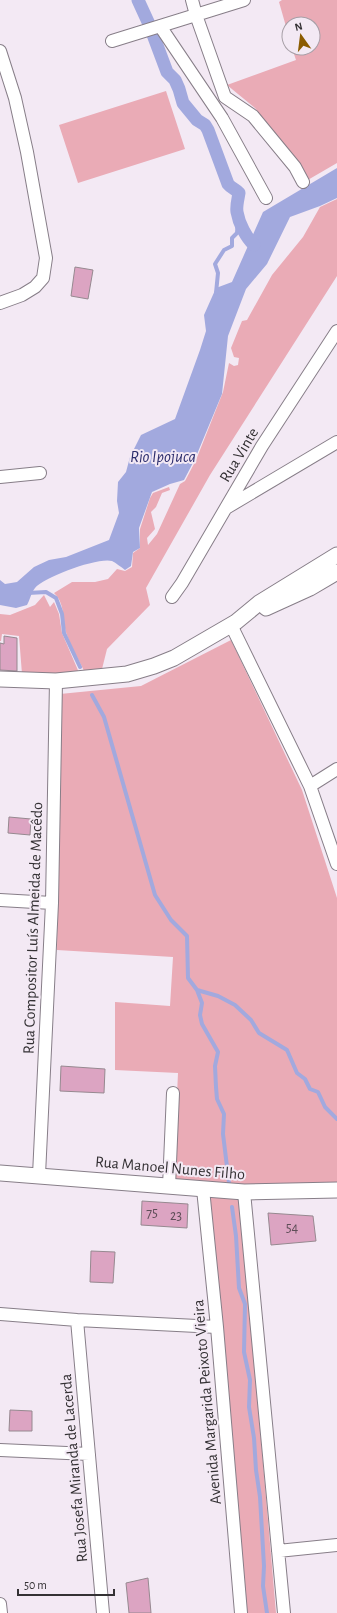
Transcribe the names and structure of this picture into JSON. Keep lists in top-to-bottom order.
{
  "streets": {
    "street": [
      "Rua Vinte",
      "Rua Compositor Luís Almeida de Macêdo",
      "Rua Manoel Nunes Filho",
      "Avenida Margarida Peixoto Vieira",
      "Rua Josefa Miranda de Lacerda"
    ]
  },
  "crossings": [
    ["Rua Compositor Luís Almeida de Macêdo", "Rua Manoel Nunes Filho"],
    ["Rua Manoel Nunes Filho", "Avenida Margarida Peixoto Vieira"]
  ],
  "water": ["Rio Ipojuca"],
  "house_numbers": ["75", "23", "54"],
  "scale_bar": "50 m",
  "north": "top"
}
